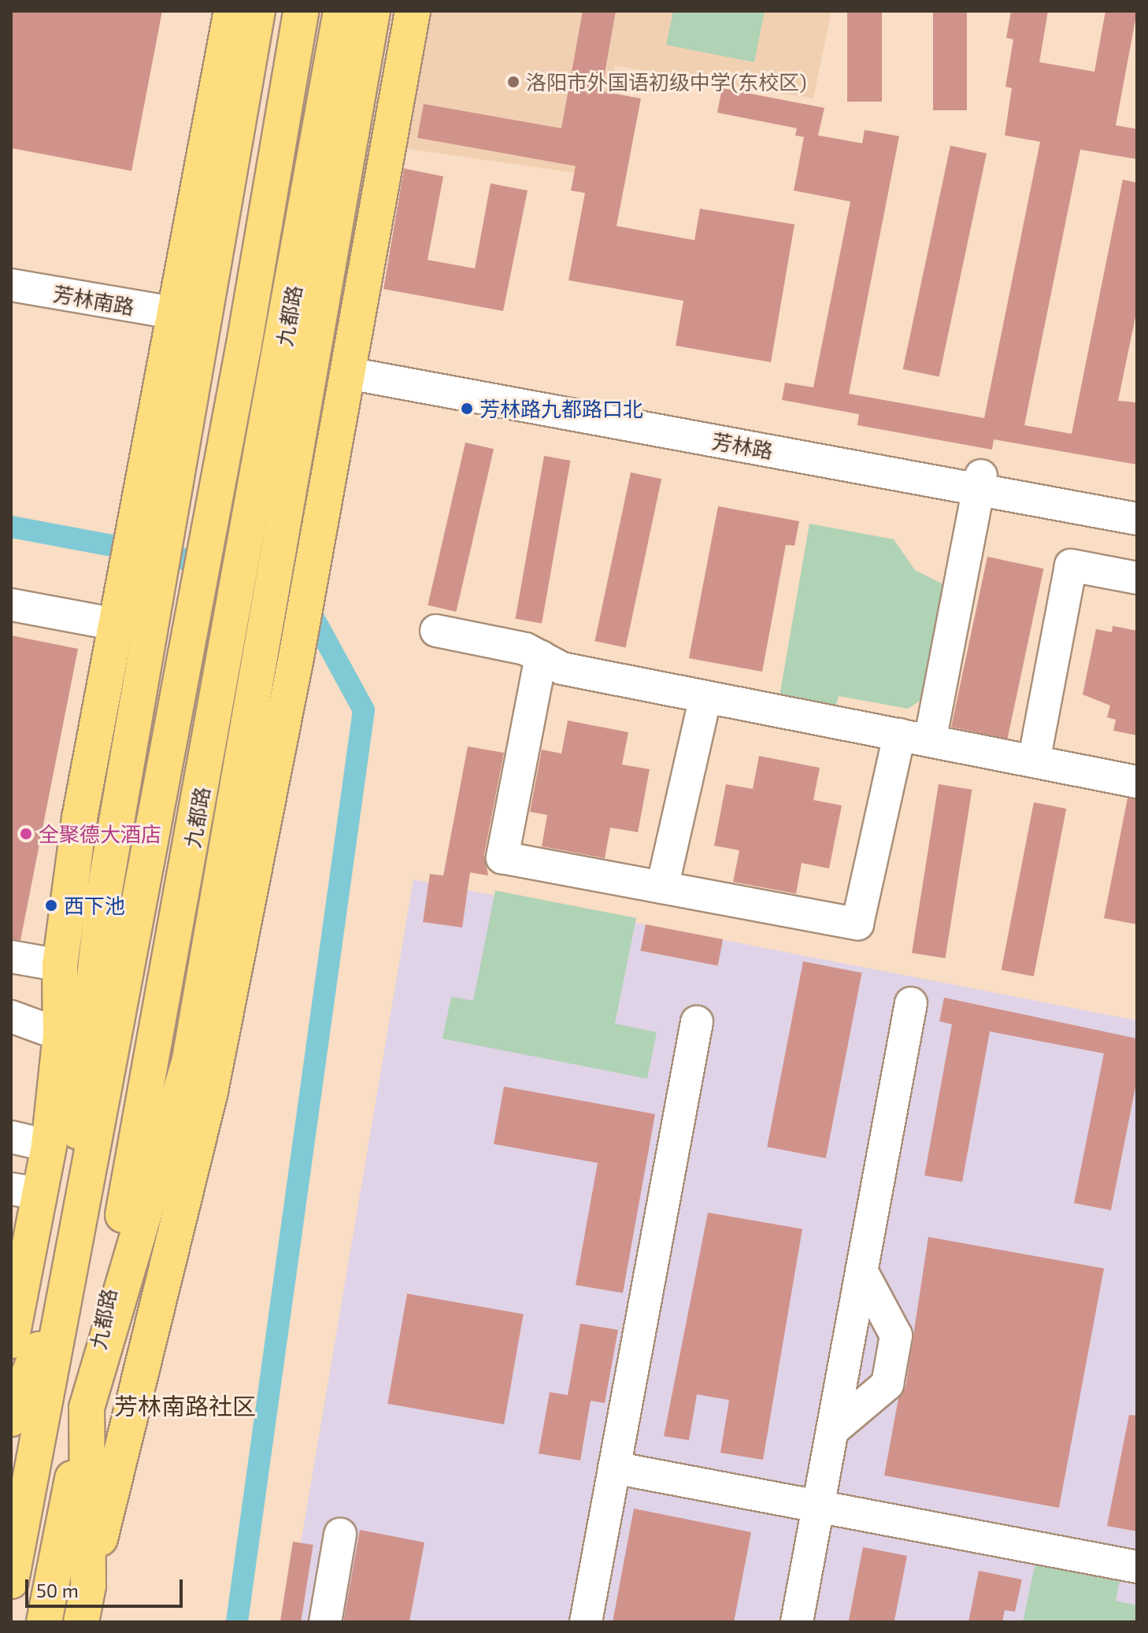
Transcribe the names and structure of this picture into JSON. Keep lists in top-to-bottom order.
{
  "streets": {
    "main road": ["九都路"],
    "street": ["芳林南路", "芳林路"]
  },
  "districts": ["芳林南路社区"],
  "places": [
    "洛阳市外国语初级中学(东校区)",
    "芳林路九都路口北",
    "全聚德大酒店",
    "西下池"
  ],
  "scale_bar": "50 m"
}
